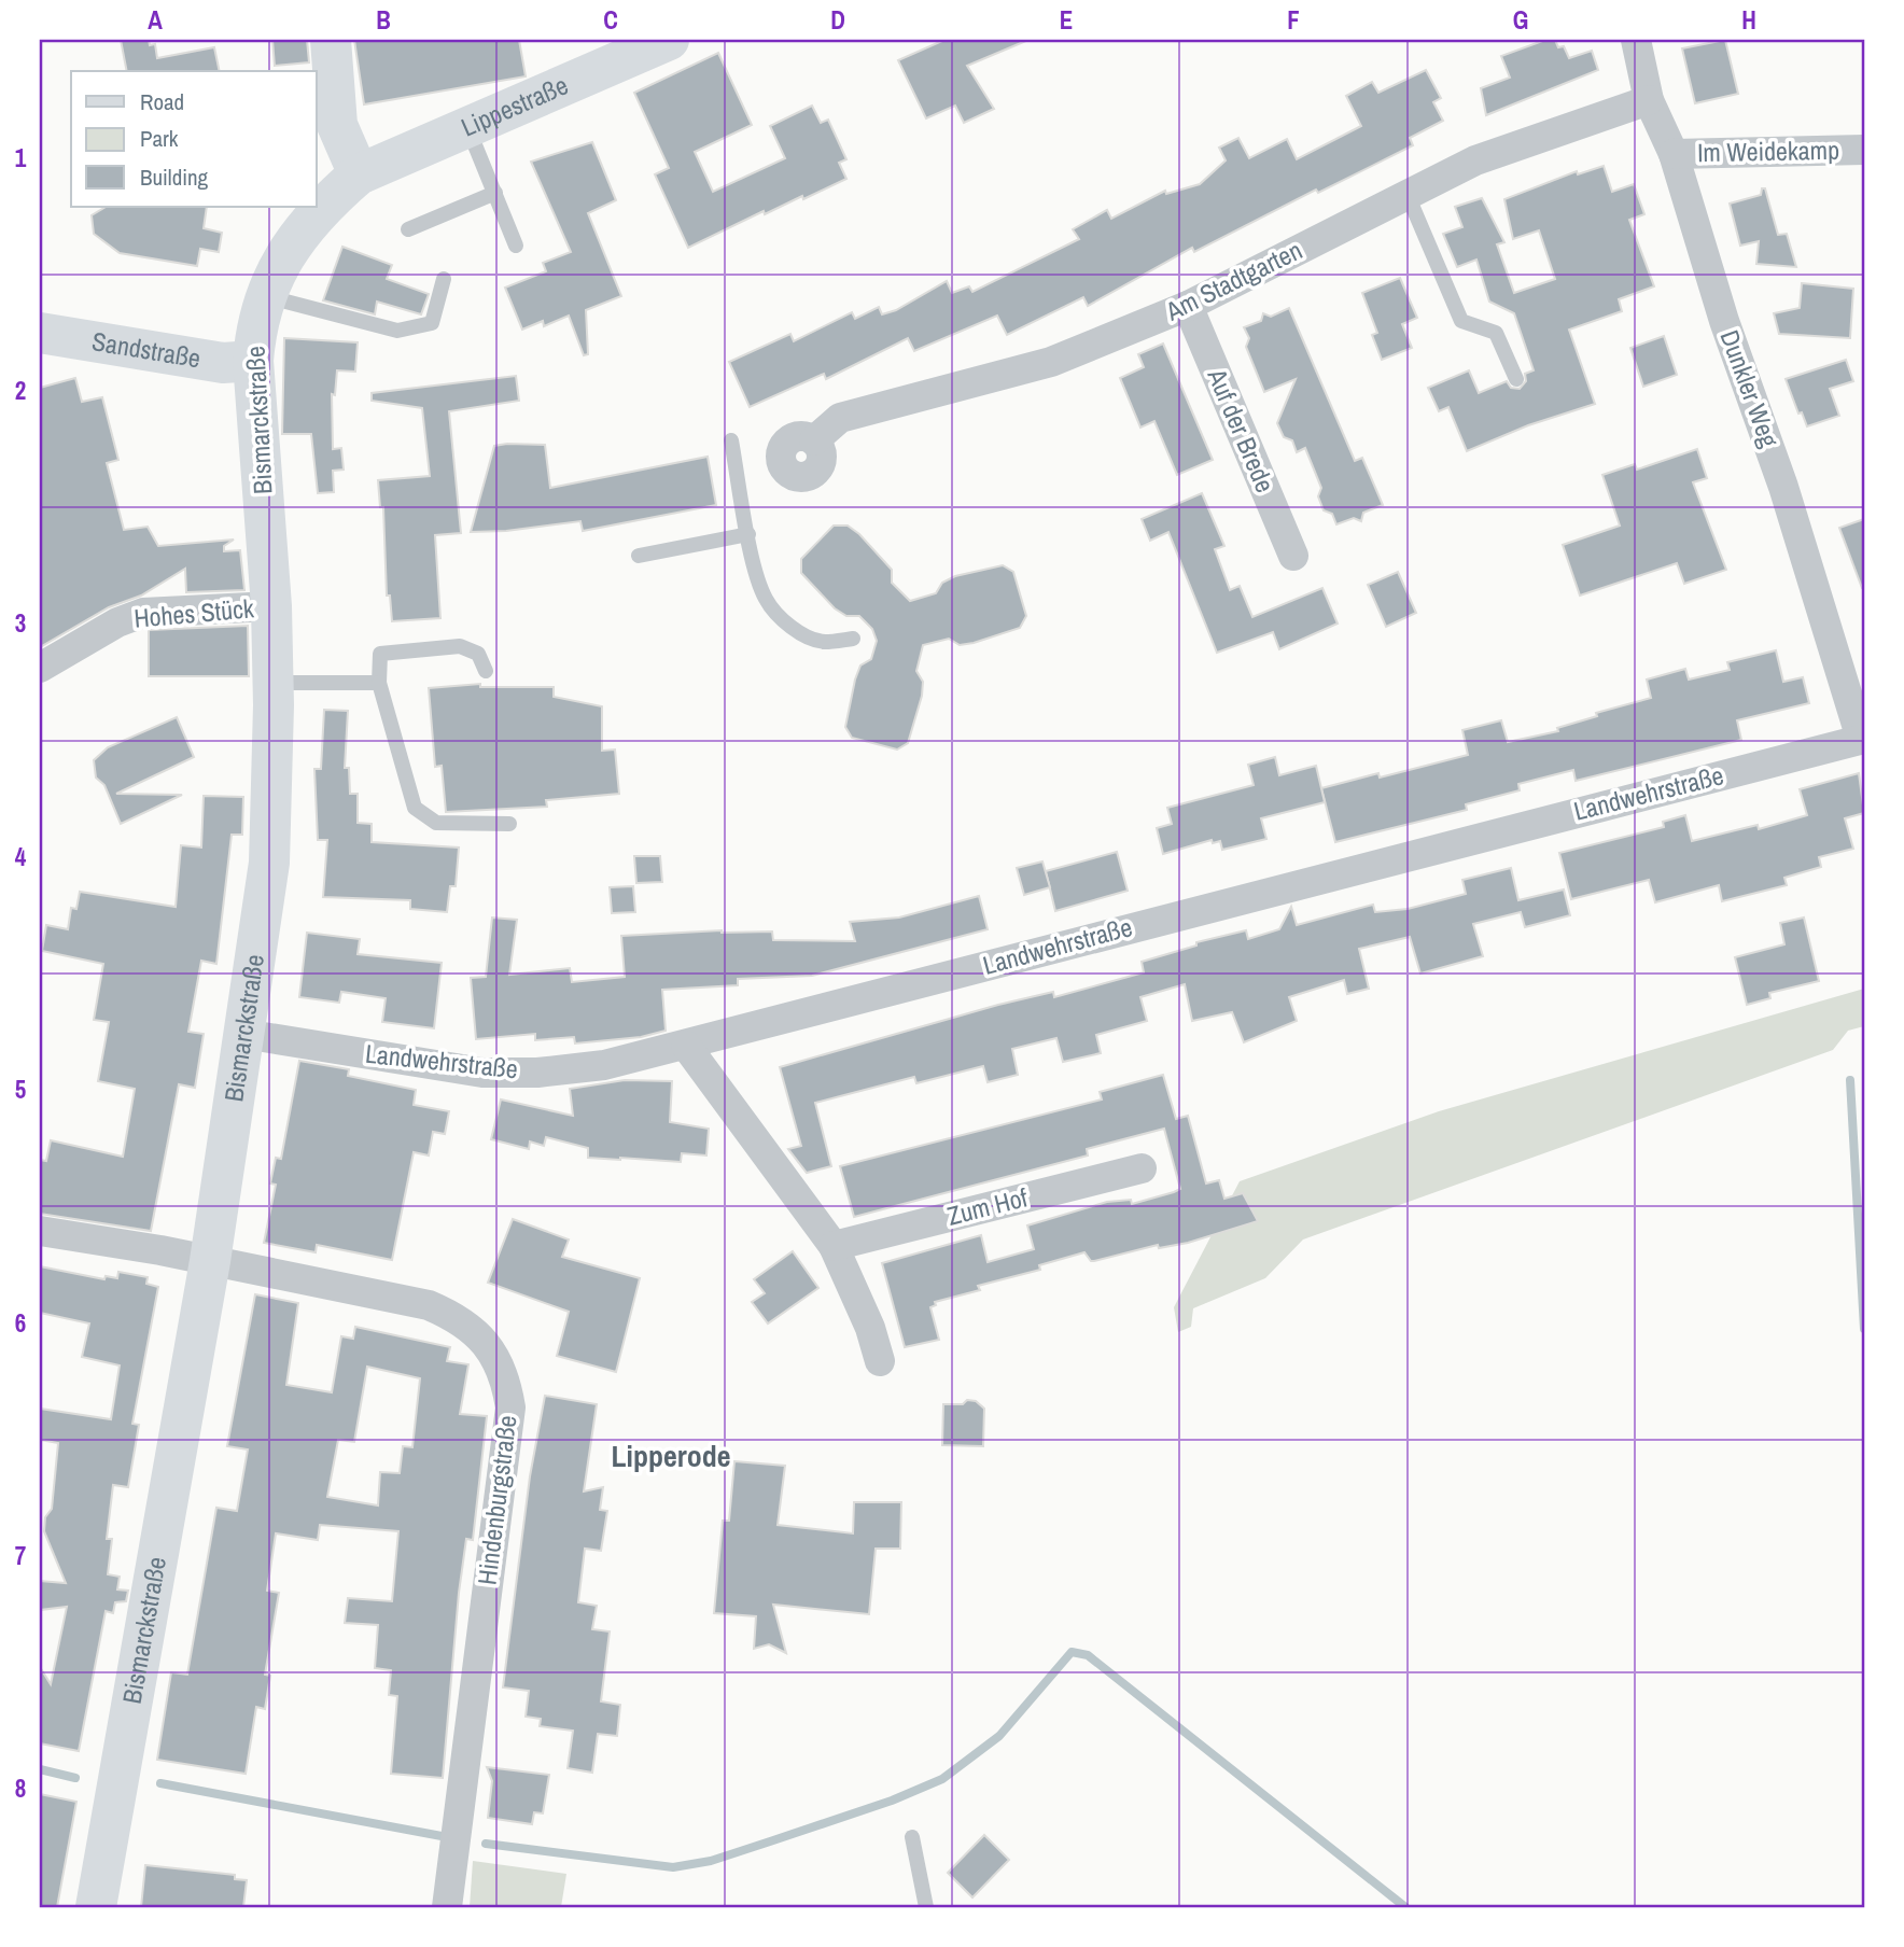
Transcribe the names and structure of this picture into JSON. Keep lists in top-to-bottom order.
{
  "streets": {
    "main road": ["Lippestraße", "Sandstraße", "Bismarckstraße"],
    "street": [
      "Im Weidekamp",
      "Am Stadtgarten",
      "Dunkler Weg",
      "Auf der Brede",
      "Hohes Stück",
      "Landwehrstraße",
      "Zum Hof",
      "Hindenburgstraße"
    ]
  },
  "crossings": [
    ["Lippestraße", "Bismarckstraße"],
    ["Im Weidekamp", "Dunkler Weg"],
    ["Am Stadtgarten", "Dunkler Weg"],
    ["Am Stadtgarten", "Auf der Brede"],
    ["Sandstraße", "Bismarckstraße"],
    ["Dunkler Weg", "Landwehrstraße"],
    ["Bismarckstraße", "Hohes Stück"],
    ["Bismarckstraße", "Landwehrstraße"],
    ["Bismarckstraße", "Hindenburgstraße"]
  ],
  "districts": ["Lipperode"],
  "legend": ["Road", "Park", "Building"],
  "grid": {
    "columns": [
      "A",
      "B",
      "C",
      "D",
      "E",
      "F",
      "G",
      "H"
    ],
    "rows": [
      "1",
      "2",
      "3",
      "4",
      "5",
      "6",
      "7",
      "8"
    ]
  }
}
